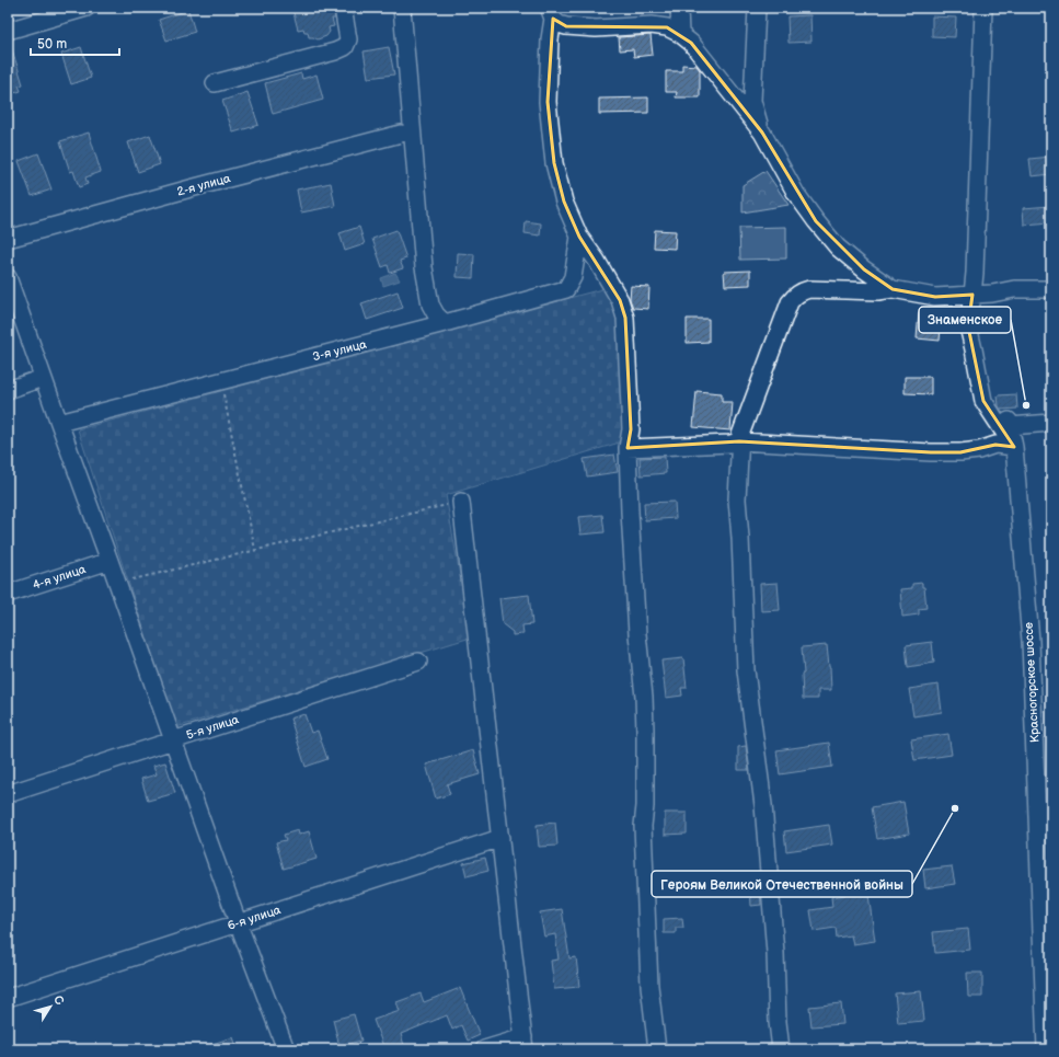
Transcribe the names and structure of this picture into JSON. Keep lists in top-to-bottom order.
{
  "streets": {
    "street": [
      "2-я улица",
      "3-я улица",
      "4-я улица",
      "Красногорское шоссе",
      "5-я улица",
      "6-я улица"
    ]
  },
  "places": ["Знаменское", "Героям Великой Отечественной войны"],
  "scale_bar": "50 m",
  "north": "top right"
}
